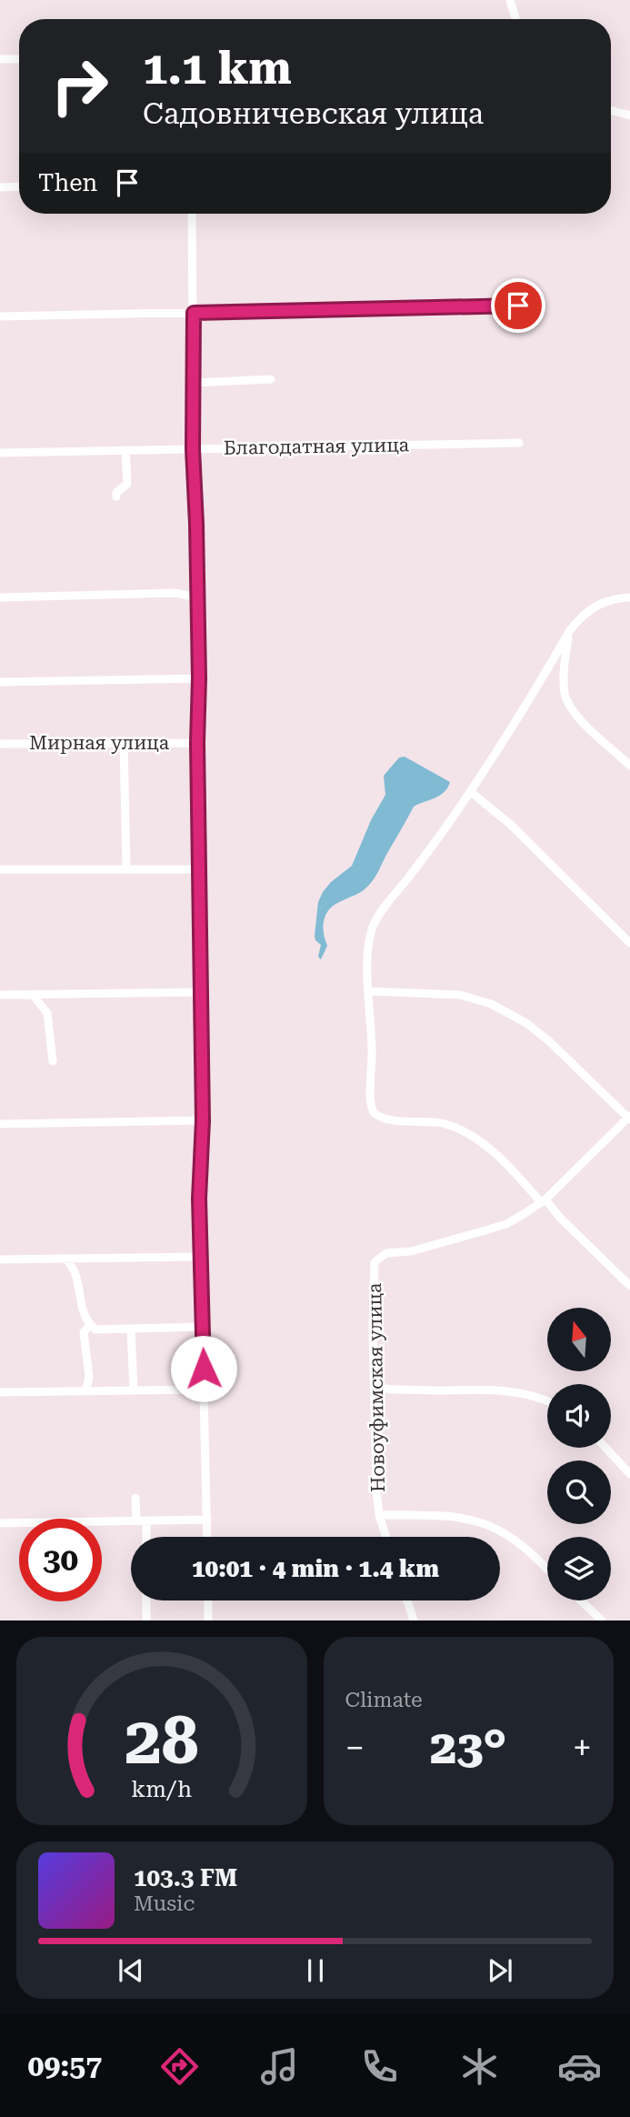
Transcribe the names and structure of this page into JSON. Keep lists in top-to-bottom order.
{
  "streets": {
    "street": ["Благодатная улица", "Мирная улица", "Новоуфимская улица"]
  },
  "north": "top",
  "page": {
    "turn": ["1.1 km", "Садовничевская улица"],
    "then": "Then",
    "limit": "30",
    "trip": "10:01 · 4 min · 1.4 km",
    "tile": "Climate",
    "heat": ["−", "23°", "+"],
    "song": ["103.3 FM", "Music"],
    "tabs": "09:57",
    "gauge": ["28", "km/h"]
  }
}
